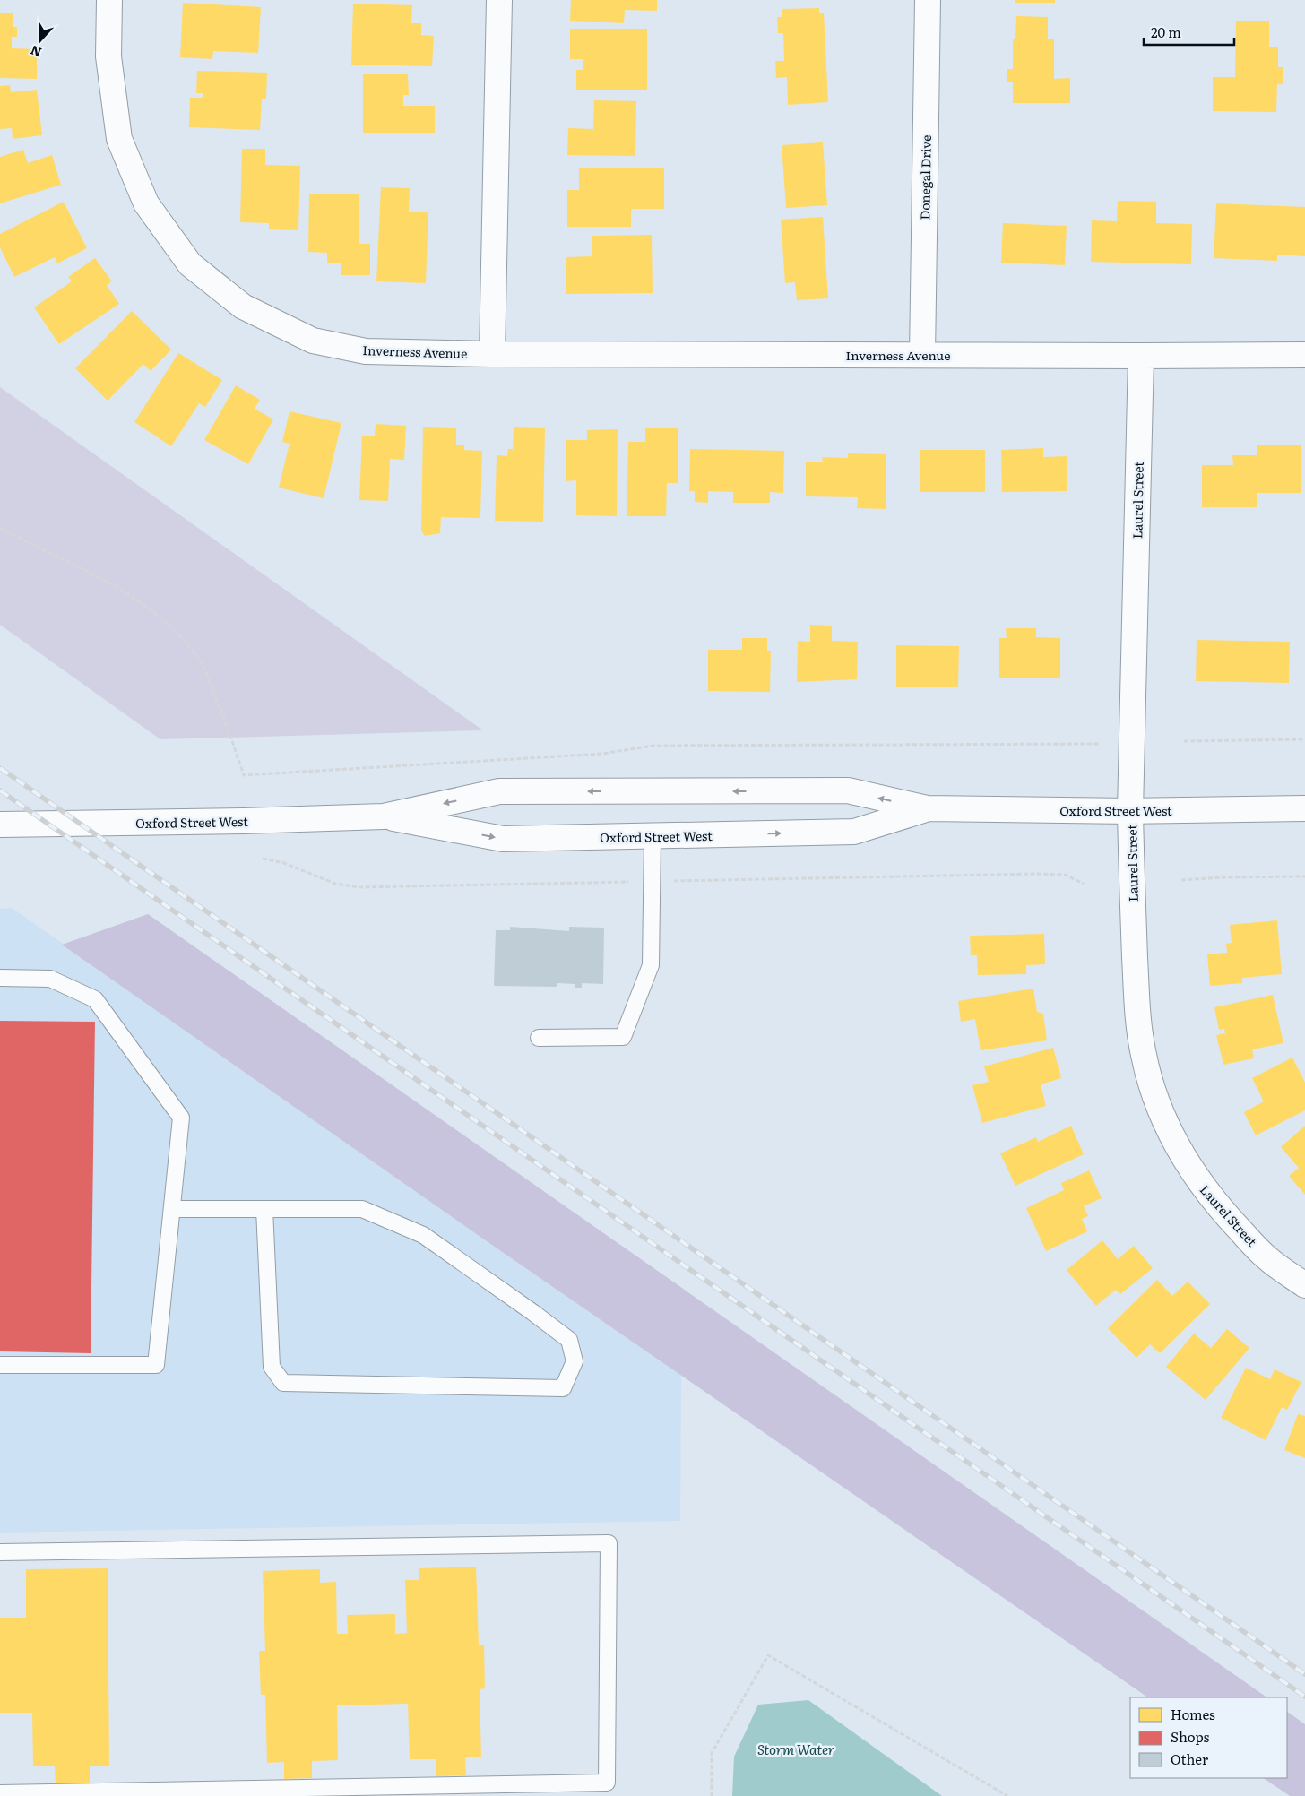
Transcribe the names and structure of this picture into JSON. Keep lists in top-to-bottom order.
{
  "streets": {
    "street": [
      "Donegal Drive",
      "Inverness Avenue",
      "Laurel Street",
      "Oxford Street West"
    ]
  },
  "crossings": [
    ["Donegal Drive", "Inverness Avenue"],
    ["Inverness Avenue", "Laurel Street"],
    ["Laurel Street", "Oxford Street West"]
  ],
  "water": ["Storm Water"],
  "legend": ["Homes", "Shops", "Other"],
  "scale_bar": "20 m",
  "north": "bottom"
}
